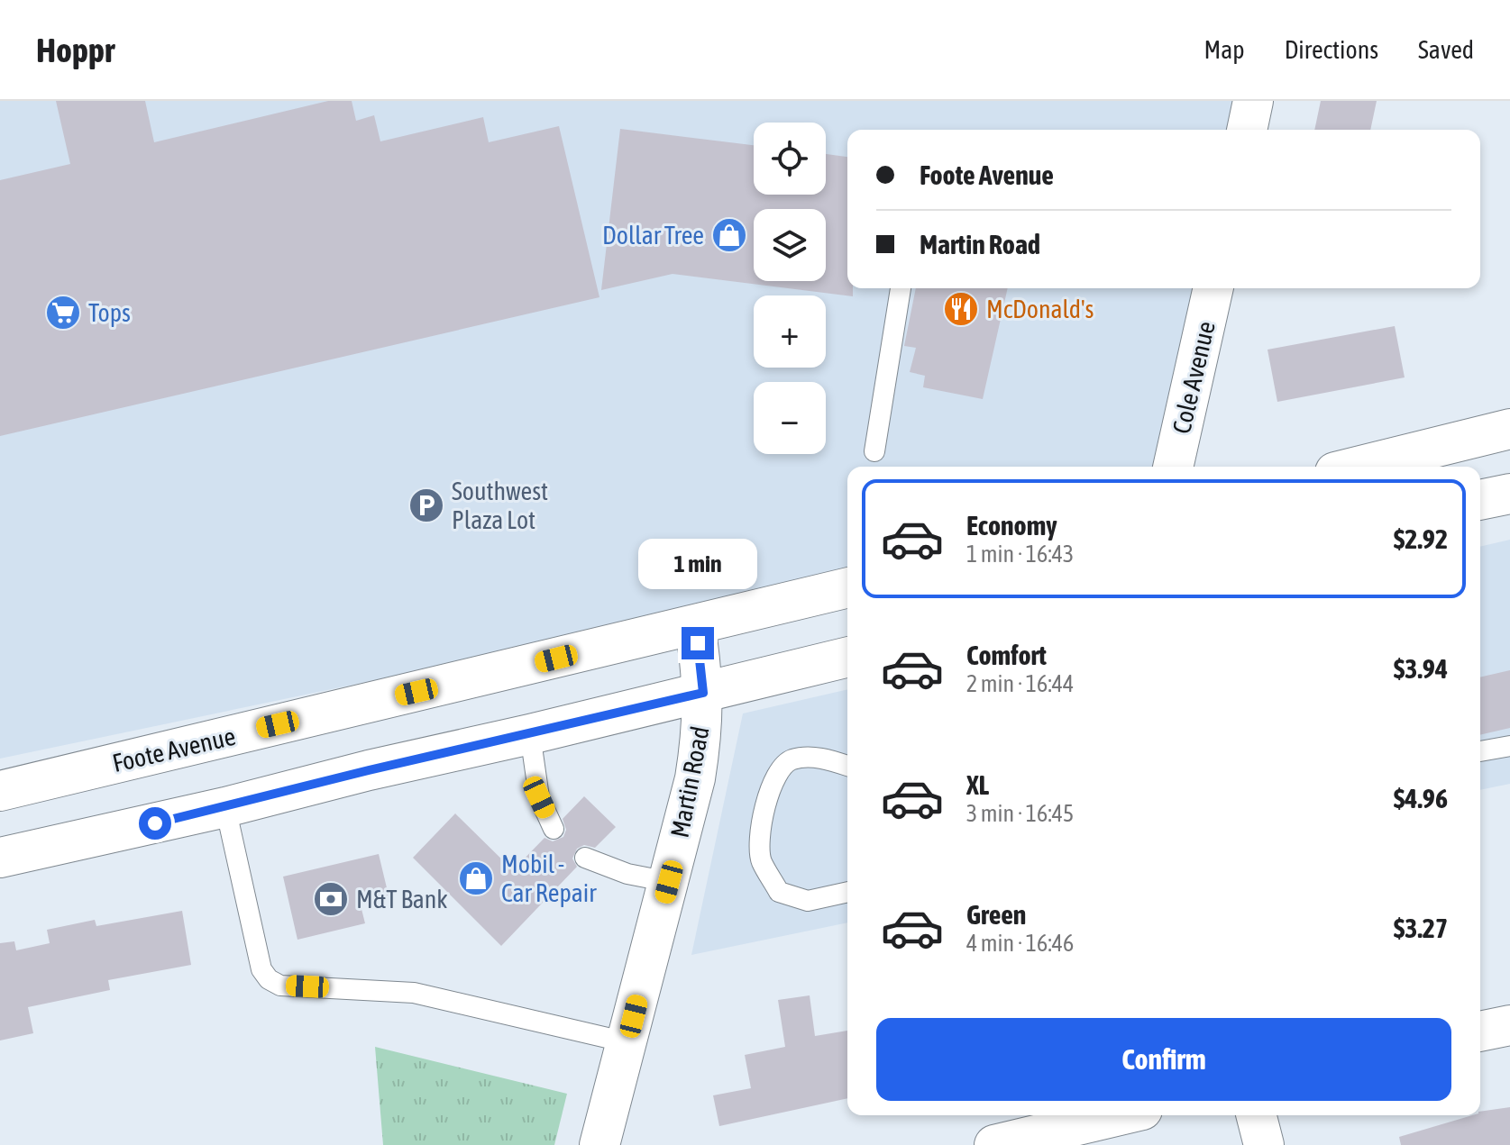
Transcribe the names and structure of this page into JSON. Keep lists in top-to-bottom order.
{
  "streets": {
    "main road": ["Cole Avenue", "Foote Avenue", "Martin Road"]
  },
  "crossings": [
    ["Foote Avenue", "Martin Road"]
  ],
  "places": {
    "shop": ["Dollar Tree", "Mobil - Car Repair"],
    "restaurant": ["McDonald's"],
    "supermarket": ["Tops"],
    "parking": ["Southwest Plaza Lot"],
    "bank": ["M&T Bank"]
  },
  "page": {
    "header": "Hoppr",
    "nav": ["Map", "Directions", "Saved"],
    "map_buttons": ["+", "−"],
    "banner": ["Foote Avenue", "Martin Road"],
    "list": [
      {
        "name": "Economy",
        "note": "1 min · 16:43",
        "value": "$2.92"
      },
      {
        "name": "Comfort",
        "note": "2 min · 16:44",
        "value": "$3.94"
      },
      {
        "name": "XL",
        "note": "3 min · 16:45",
        "value": "$4.96"
      },
      {
        "name": "Green",
        "note": "4 min · 16:46",
        "value": "$3.27"
      }
    ],
    "bubble": "1 min",
    "buttons": "Confirm"
  }
}
